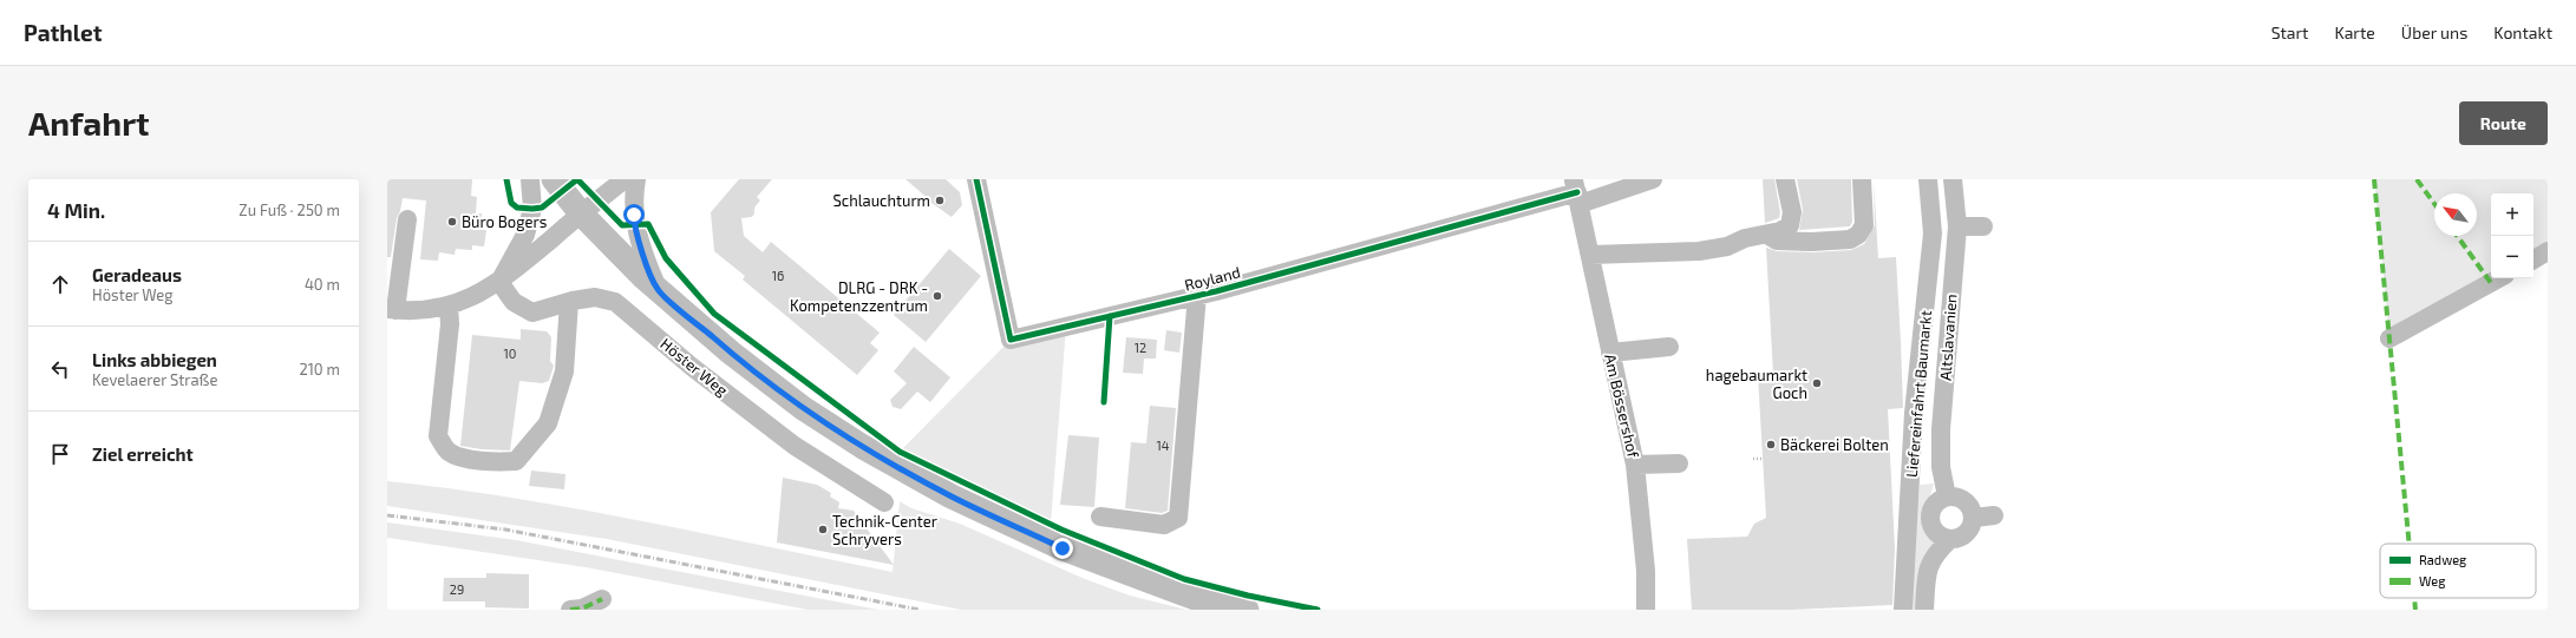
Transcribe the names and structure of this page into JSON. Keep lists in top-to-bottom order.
{
  "streets": {
    "street": [
      "Royland",
      "Altslavanien",
      "Höster Weg",
      "Liefereinfahrt Baumarkt",
      "Am Bössershof"
    ]
  },
  "crossings": [
    ["Royland", "Am Bössershof"]
  ],
  "places": [
    "Schlauchturm",
    "Büro Bogers",
    "DLRG - DRK - Kompetenzzentrum",
    "hagebaumarkt Goch",
    "Bäckerei Bolten",
    "Technik-Center Schryvers"
  ],
  "house_numbers": [
    "16",
    "12",
    "10",
    "14",
    "29"
  ],
  "legend": ["Radweg", "Weg"],
  "north": "top left",
  "page": {
    "header": "Pathlet",
    "nav": [
      "Start",
      "Karte",
      "Über uns",
      "Kontakt"
    ],
    "buttons": "Route",
    "title": "Anfahrt",
    "heading": ["4 Min.", "Zu Fuß · 250 m"],
    "map_buttons": ["+", "−"],
    "list": [
      ["Geradeaus", "Höster Weg", "40 m"],
      ["Links abbiegen", "Kevelaerer Straße", "210 m"],
      "Ziel erreicht"
    ]
  }
}
